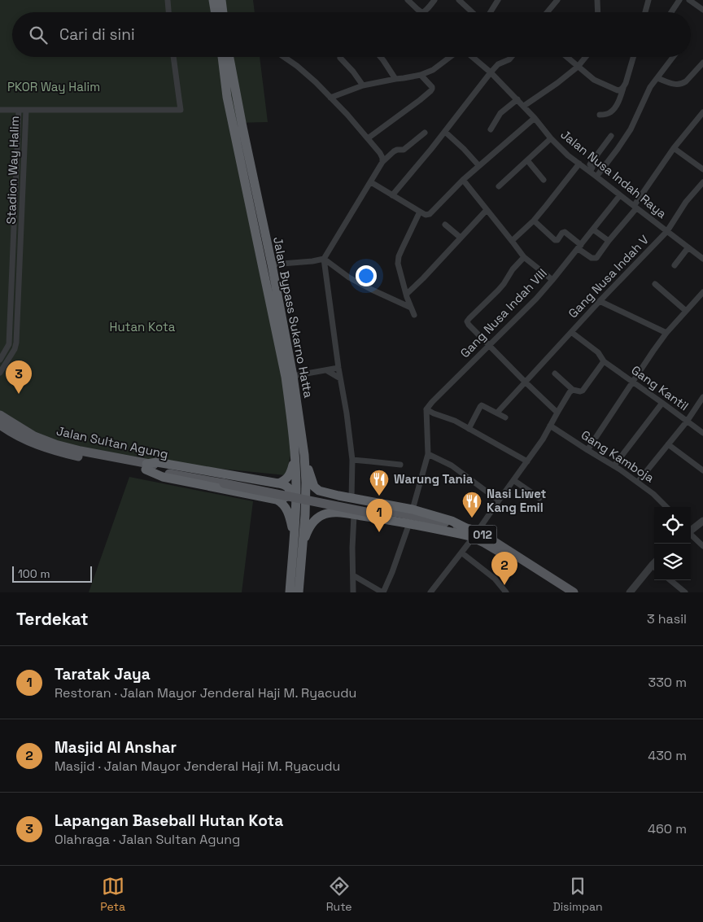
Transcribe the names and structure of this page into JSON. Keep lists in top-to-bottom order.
{
  "streets": {
    "highway": ["Jalan Bypass Sukarno Hatta"],
    "main road": ["Jalan Sultan Agung", "012"],
    "street": [
      "Stadion Way Halim",
      "Jalan Nusa Indah Raya",
      "Gang Nusa Indah V",
      "Gang Nusa Indah VIII",
      "Gang Kantil",
      "Gang Kamboja"
    ]
  },
  "crossings": [
    ["Jalan Nusa Indah Raya", "Gang Nusa Indah V"],
    ["Jalan Nusa Indah Raya", "Gang Nusa Indah VIII"],
    ["Gang Nusa Indah V", "Gang Kantil"],
    ["Jalan Sultan Agung", "012"]
  ],
  "parks": ["PKOR Way Halim", "Hutan Kota"],
  "places": {
    "restaurant": ["Warung Tania", "Nasi Liwet Kang Emil"]
  },
  "scale_bar": "100 m",
  "page": {
    "search": "Cari di sini",
    "pins": ["3", "1", "2"],
    "scale": "100 m",
    "heading": ["Terdekat", "3 hasil"],
    "list": [
      {
        "mark": "1",
        "name": "Taratak Jaya",
        "note": "Restoran · Jalan Mayor Jenderal Haji M. Ryacudu",
        "value": "330 m"
      },
      {
        "mark": "2",
        "name": "Masjid Al Anshar",
        "note": "Masjid · Jalan Mayor Jenderal Haji M. Ryacudu",
        "value": "430 m"
      },
      {
        "mark": "3",
        "name": "Lapangan Baseball Hutan Kota",
        "note": "Olahraga · Jalan Sultan Agung",
        "value": "460 m"
      }
    ],
    "nav": ["Peta", "Rute", "Disimpan"]
  }
}
